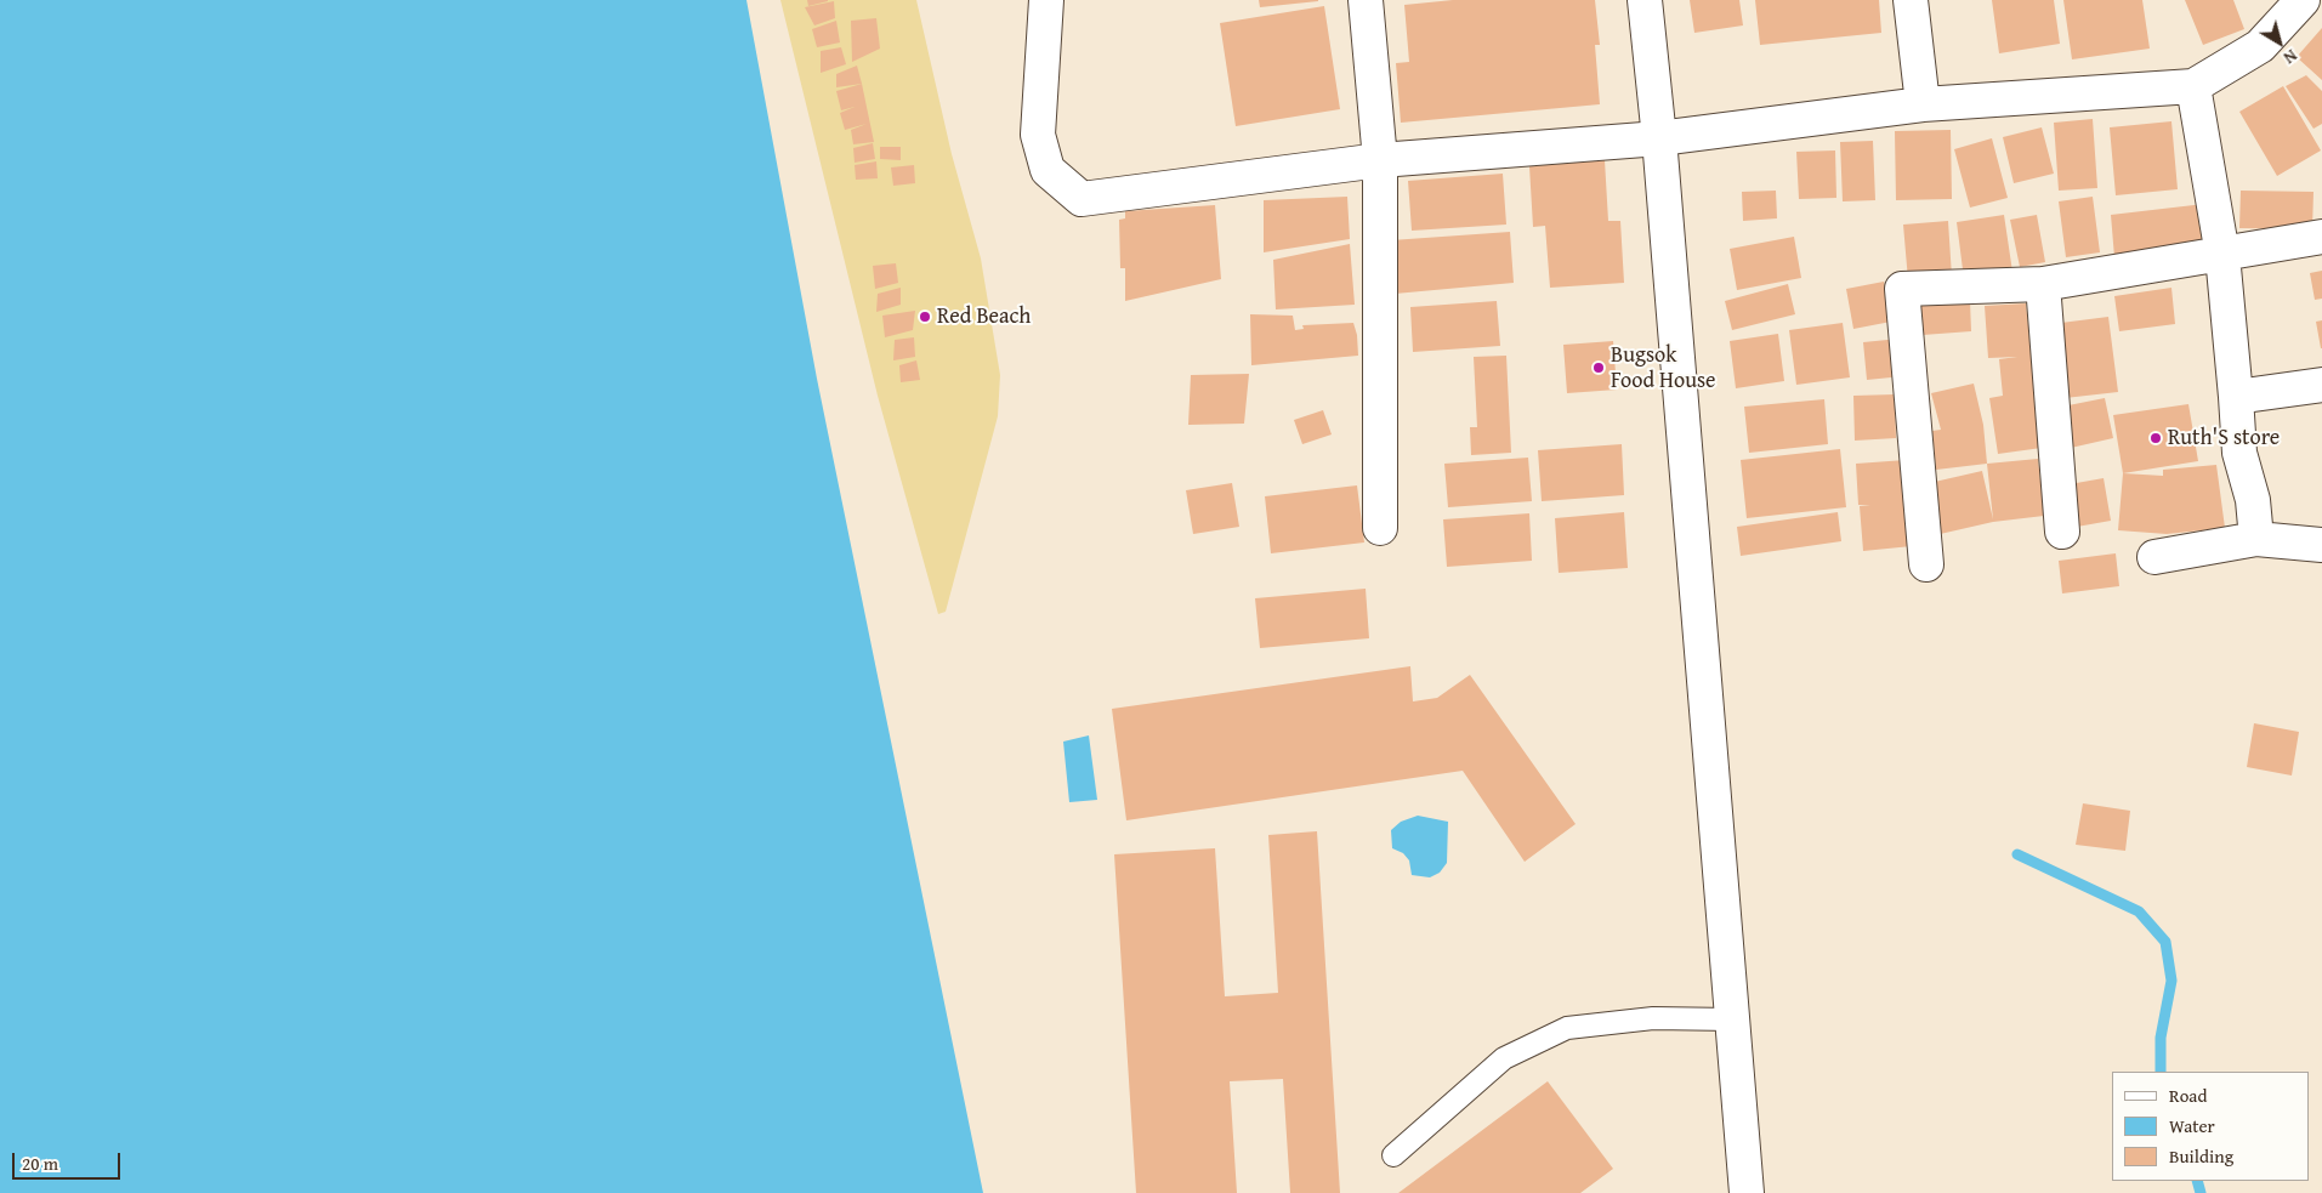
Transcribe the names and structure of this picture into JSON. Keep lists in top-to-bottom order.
{
  "places": ["Red Beach", "Bugsok Food House", "Ruth'S store"],
  "legend": ["Road", "Water", "Building"],
  "scale_bar": "20 m",
  "north": "bottom right"
}
